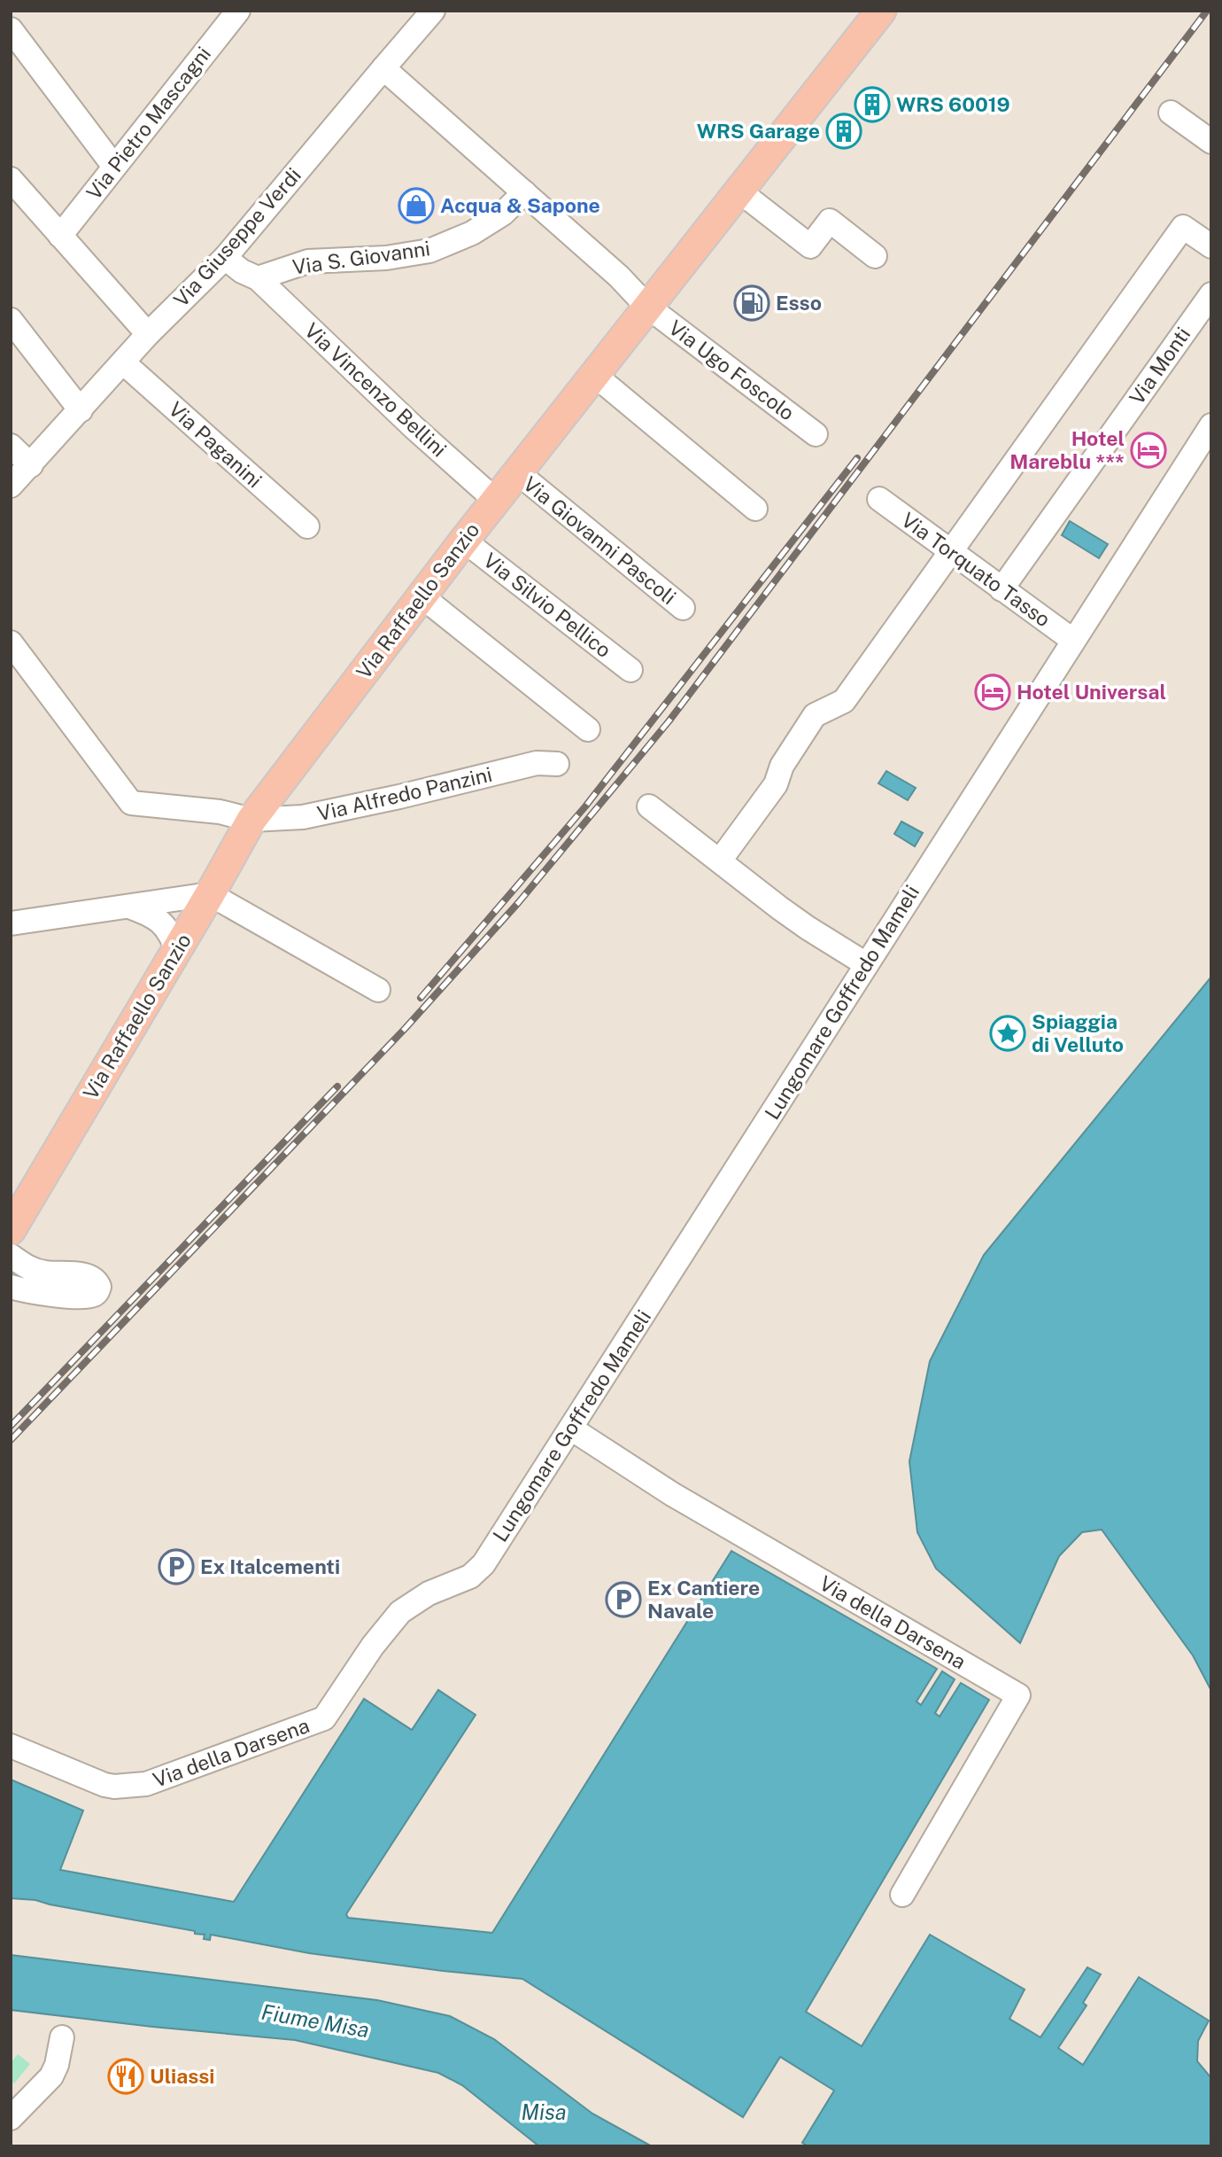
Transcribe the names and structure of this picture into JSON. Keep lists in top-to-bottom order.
{
  "streets": {
    "main road": ["Via Raffaello Sanzio"],
    "street": [
      "Via Pietro Mascagni",
      "Via Giuseppe Verdi",
      "Via S. Giovanni",
      "Via Monti",
      "Via Ugo Foscolo",
      "Via Vincenzo Bellini",
      "Via Paganini",
      "Via Giovanni Pascoli",
      "Via Torquato Tasso",
      "Via Silvio Pellico",
      "Via Alfredo Panzini",
      "Lungomare Goffredo Mameli",
      "Via della Darsena"
    ]
  },
  "crossings": [
    ["Via Giuseppe Verdi", "Via Vincenzo Bellini"],
    ["Via Giuseppe Verdi", "Via Paganini"],
    ["Via S. Giovanni", "Via Vincenzo Bellini"],
    ["Via Monti", "Via Torquato Tasso"],
    ["Via Ugo Foscolo", "Via Raffaello Sanzio"],
    ["Via Vincenzo Bellini", "Via Raffaello Sanzio"],
    ["Via Giovanni Pascoli", "Via Raffaello Sanzio"],
    ["Via Torquato Tasso", "Lungomare Goffredo Mameli"],
    ["Via Raffaello Sanzio", "Via Silvio Pellico"],
    ["Via Raffaello Sanzio", "Via Alfredo Panzini"],
    ["Lungomare Goffredo Mameli", "Via della Darsena"]
  ],
  "water": ["Fiume Misa", "Misa"],
  "places": {
    "building": ["WRS 60019", "WRS Garage"],
    "shop": ["Acqua & Sapone"],
    "fuel station": ["Esso"],
    "hotel": ["Hotel Mareblu ***", "Hotel Universal"],
    "place": ["Spiaggia di Velluto"],
    "parking": ["Ex Italcementi", "Ex Cantiere Navale"],
    "restaurant": ["Uliassi"]
  }
}
